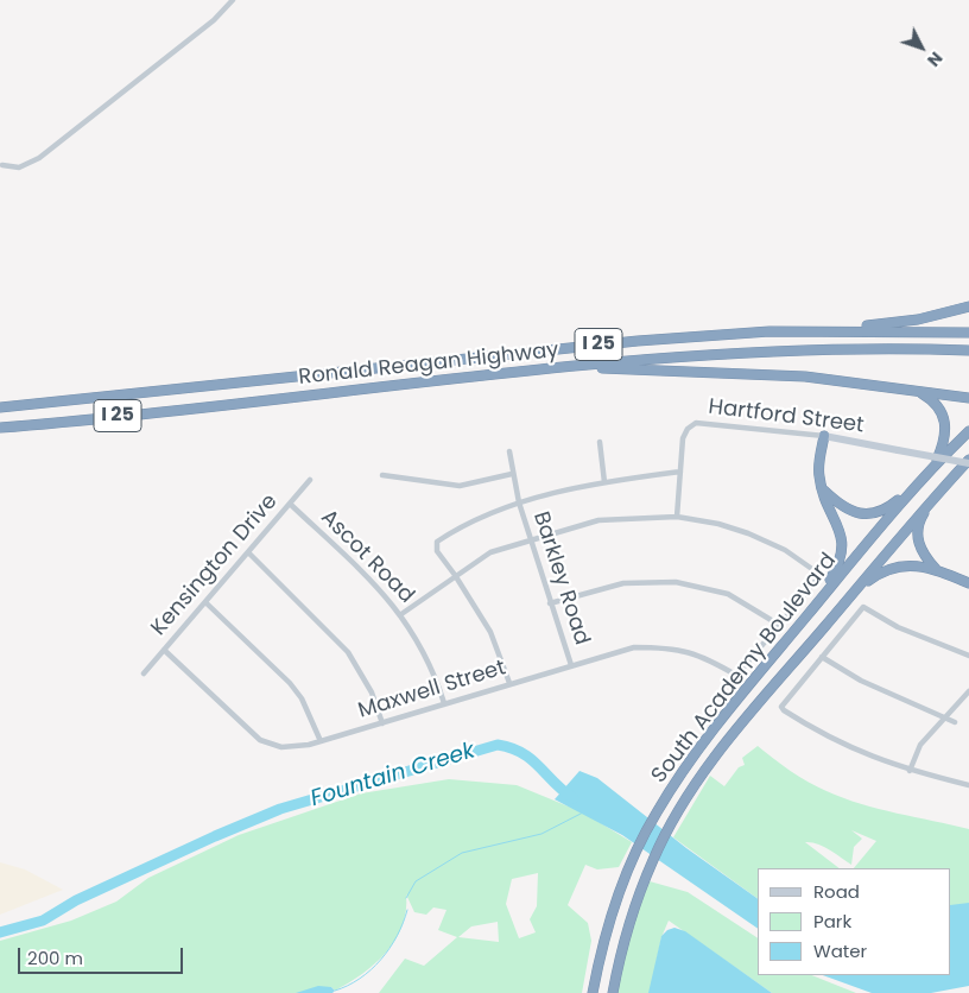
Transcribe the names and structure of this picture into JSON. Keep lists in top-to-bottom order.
{
  "streets": {
    "highway": ["I 25", "Ronald Reagan Highway", "South Academy Boulevard"],
    "street": [
      "Hartford Street",
      "Ascot Road",
      "Kensington Drive",
      "Barkley Road",
      "Maxwell Street"
    ]
  },
  "crossings": [
    ["Hartford Street", "South Academy Boulevard"],
    ["Ascot Road", "Kensington Drive"],
    ["Ascot Road", "Maxwell Street"],
    ["Kensington Drive", "Maxwell Street"],
    ["Barkley Road", "Maxwell Street"]
  ],
  "water": ["Fountain Creek"],
  "legend": ["Road", "Park", "Water"],
  "scale_bar": "200 m",
  "north": "bottom right"
}
